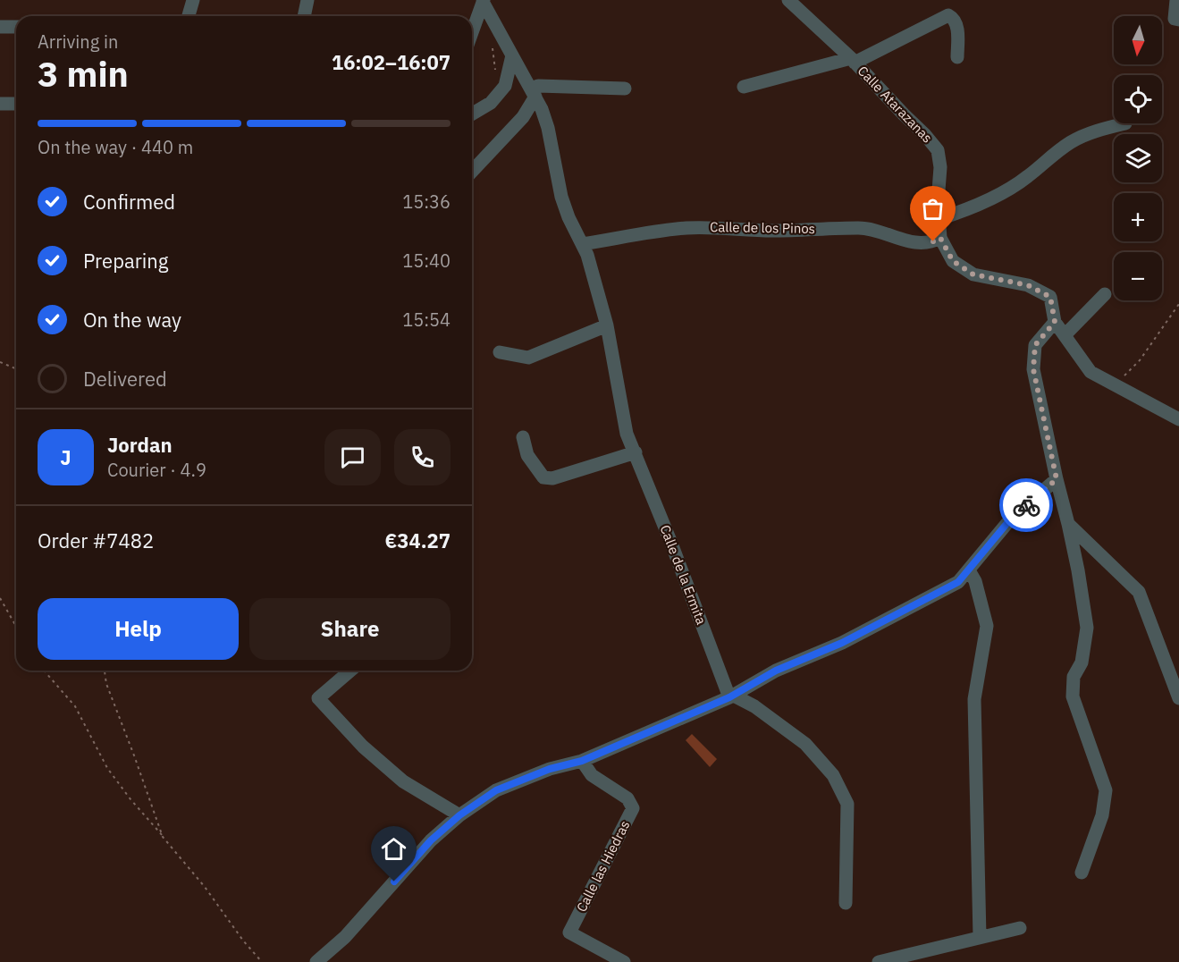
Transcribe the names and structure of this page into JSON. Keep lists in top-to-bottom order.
{
  "streets": {
    "street": [
      "Calle Atarazanas",
      "Calle de los Pinos",
      "Calle de la Ermita",
      "Calle las Hiedras"
    ]
  },
  "crossings": [
    ["Calle Atarazanas", "Calle de los Pinos"],
    ["Calle de los Pinos", "Calle de la Ermita"]
  ],
  "north": "bottom",
  "page": {
    "map_buttons": ["+", "−"],
    "heading": ["3 min", "Arriving in", "16:02–16:07"],
    "panel": [
      "Jordan",
      "Courier · 4.9",
      "Order #7482",
      "€34.27"
    ],
    "bar": "On the way · 440 m",
    "list": [
      ["Confirmed", "15:36"],
      ["Preparing", "15:40"],
      ["On the way", "15:54"],
      "Delivered"
    ],
    "round": "J",
    "buttons": ["Help", "Share"]
  }
}
